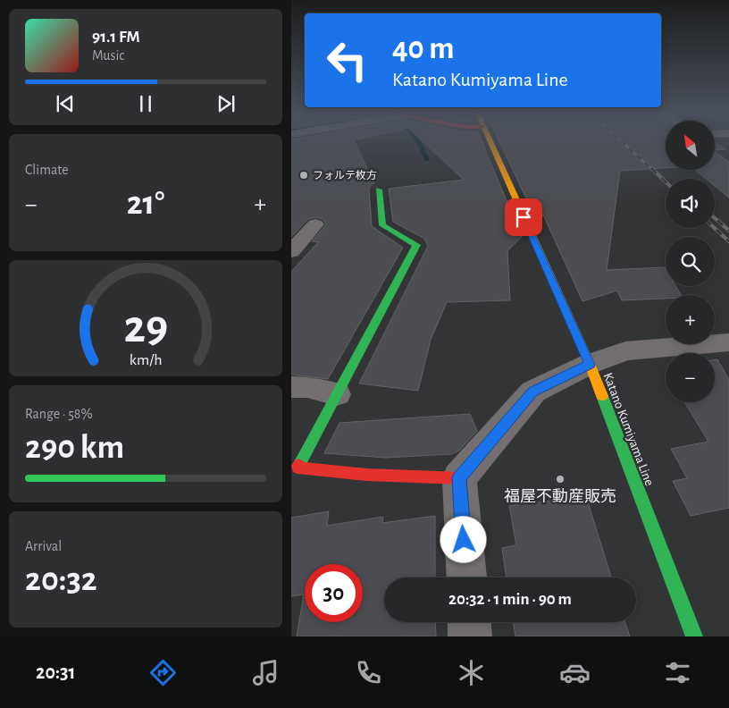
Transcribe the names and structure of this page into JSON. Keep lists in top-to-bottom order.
{
  "streets": {
    "main road": ["Katano Kumiyama Line"]
  },
  "places": ["フォルテ枚方", "福屋不動産販売"],
  "north": "top left",
  "page": {
    "turn": ["40 m", "Katano Kumiyama Line"],
    "song": ["91.1 FM", "Music"],
    "map_buttons": ["+", "−"],
    "tile": [
      "Climate",
      ["Range · 58%", "290 km"],
      ["Arrival", "20:32"]
    ],
    "heat": ["−", "21°", "+"],
    "limit": "30",
    "trip": "20:32 · 1 min · 90 m",
    "tabs": "20:31",
    "gauge": ["29", "km/h"]
  }
}
